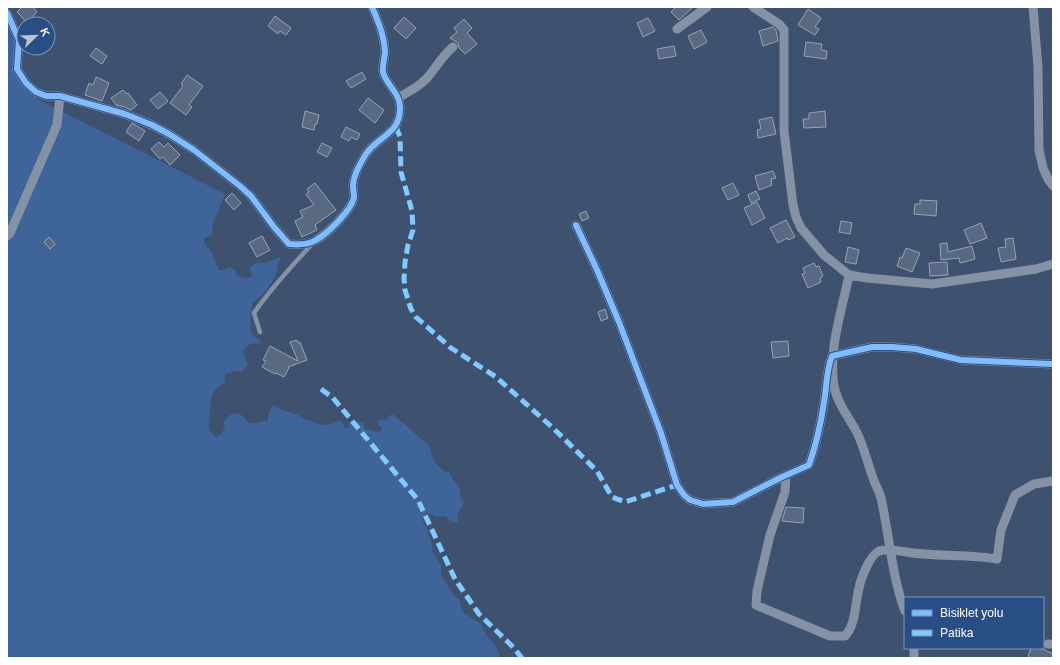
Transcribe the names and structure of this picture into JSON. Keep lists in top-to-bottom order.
{
  "legend": ["Bisiklet yolu", "Patika"],
  "north": "top right"
}
